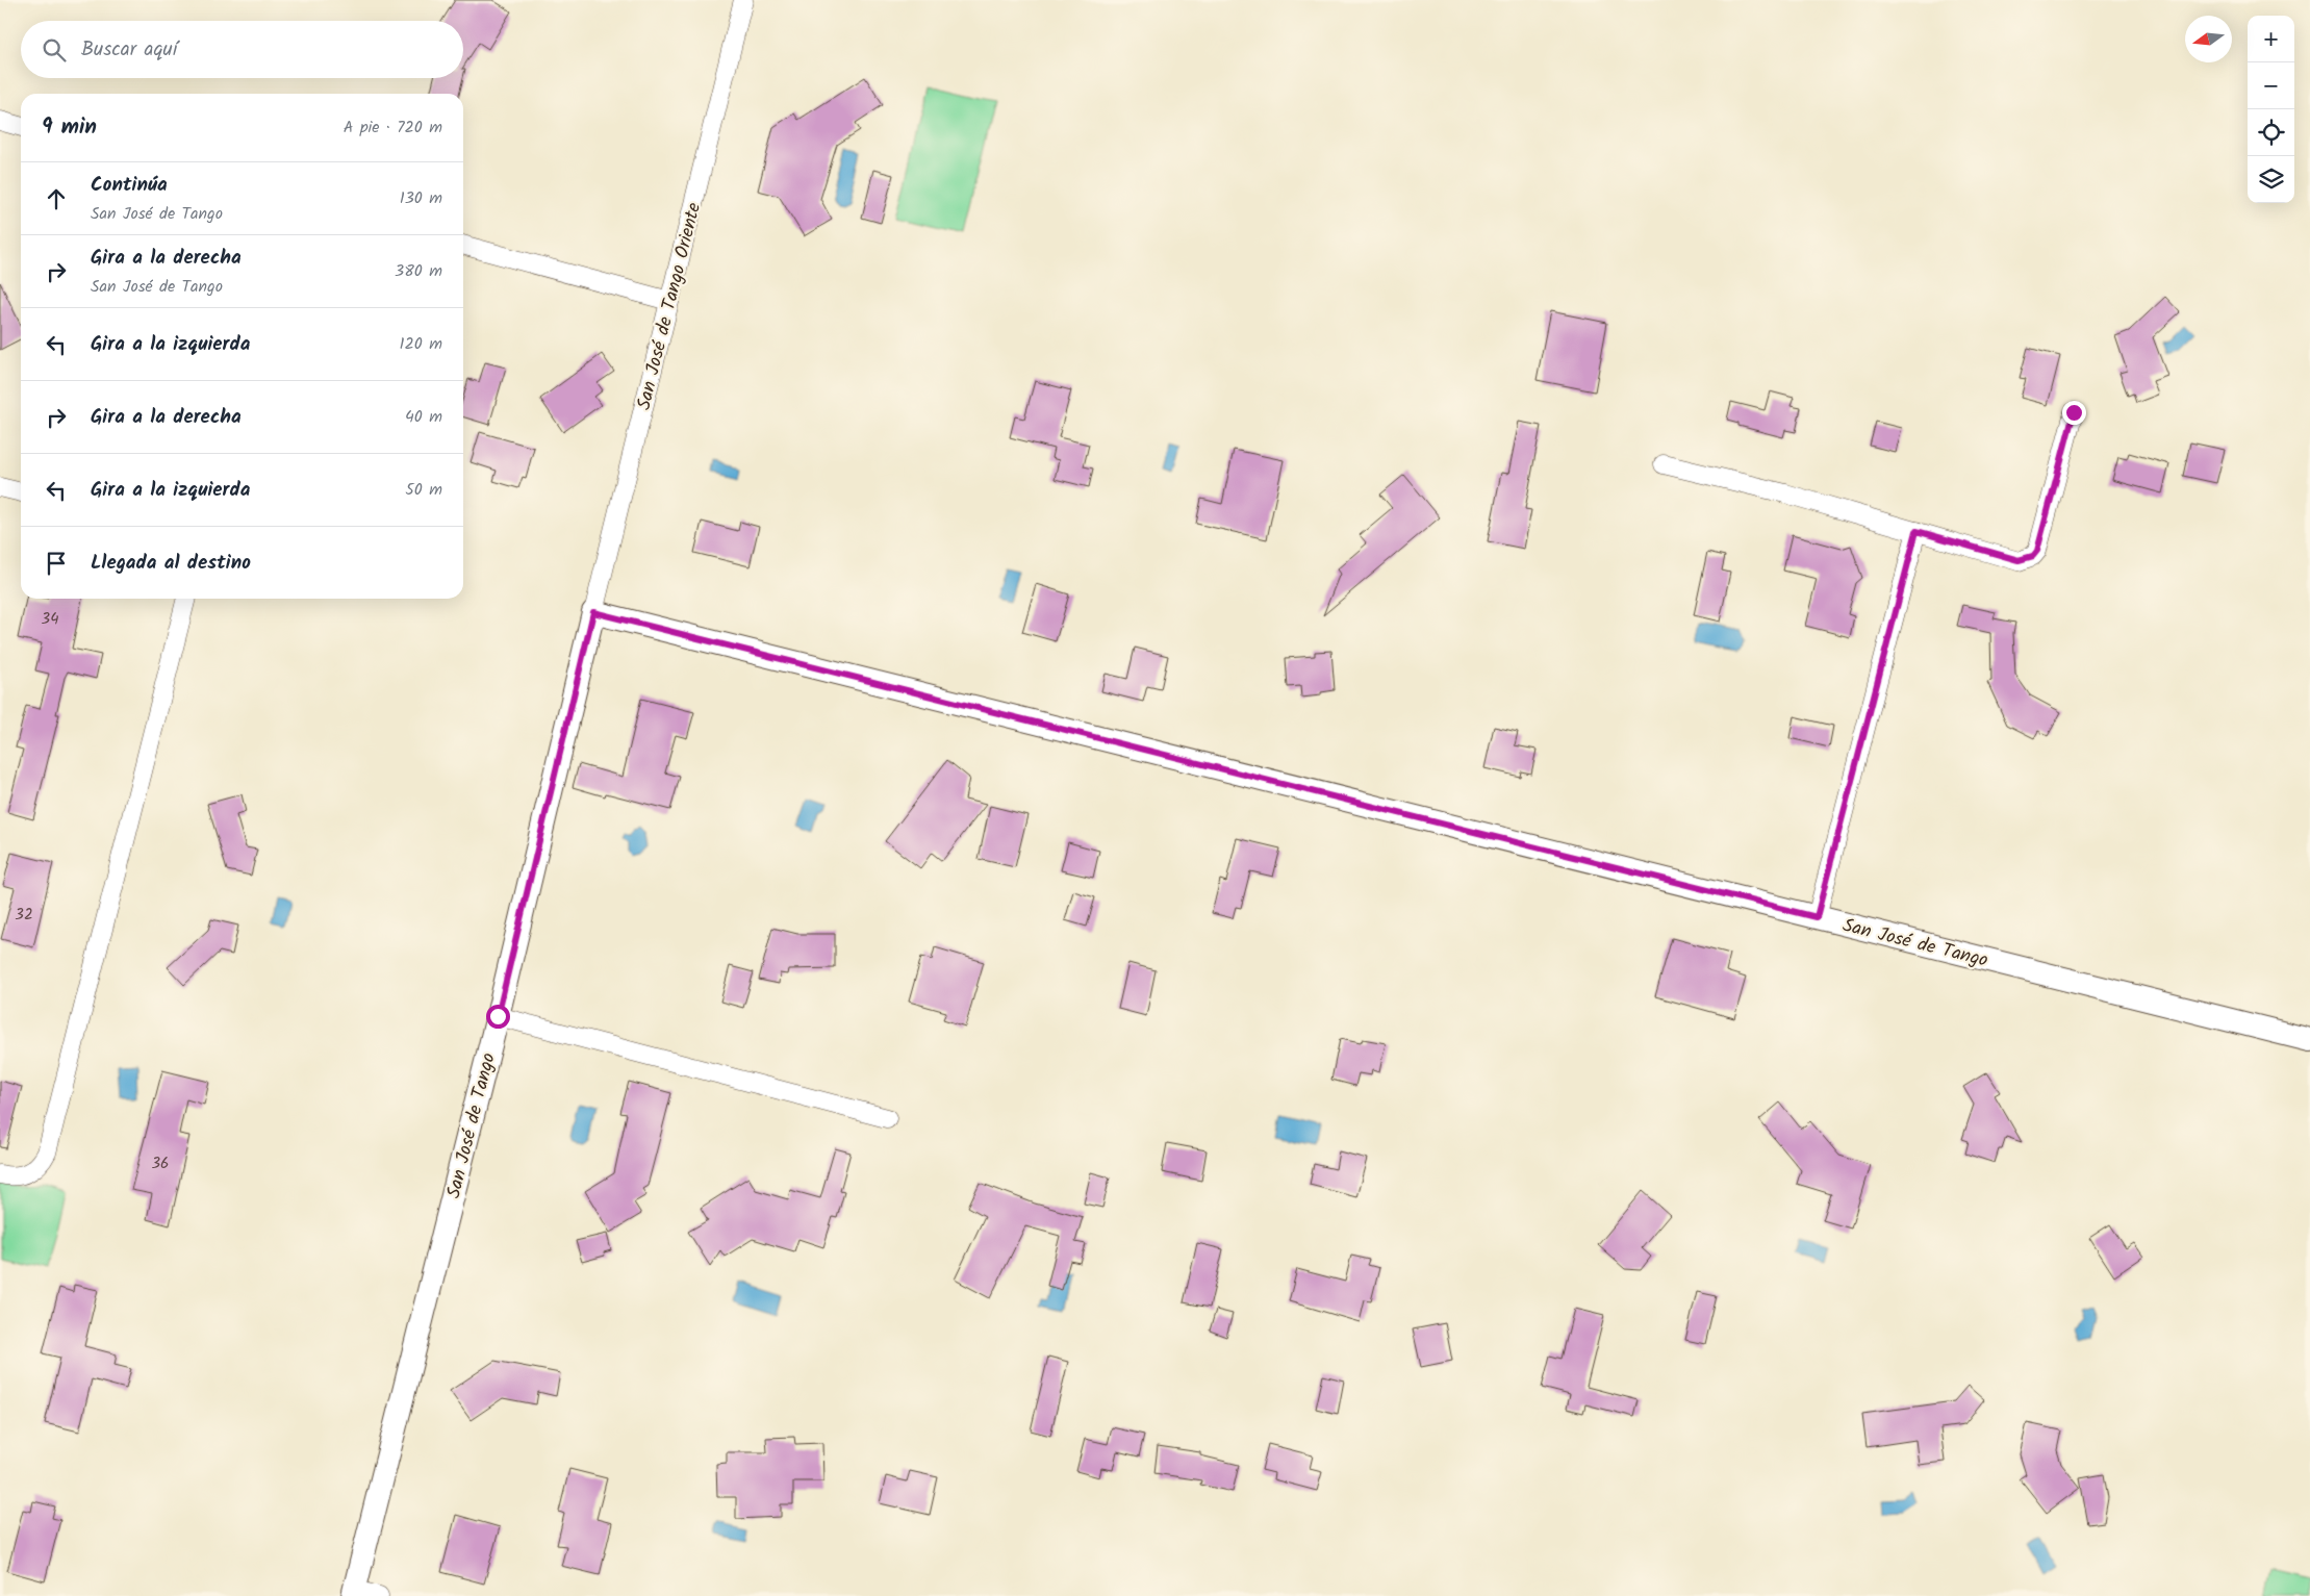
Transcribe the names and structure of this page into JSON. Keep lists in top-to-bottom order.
{
  "streets": {
    "street": ["San José de Tango Oriente", "San José de Tango"]
  },
  "crossings": [
    ["San José de Tango Oriente", "San José de Tango"]
  ],
  "house_numbers": ["34", "32", "36"],
  "north": "left",
  "page": {
    "map_buttons": ["+", "−"],
    "search": "Buscar aquí",
    "heading": ["9 min", "A pie · 720 m"],
    "list": [
      ["Continúa", "San José de Tango", "130 m"],
      ["Gira a la derecha", "San José de Tango", "380 m"],
      ["Gira a la izquierda", "120 m"],
      ["Gira a la derecha", "40 m"],
      ["Gira a la izquierda", "50 m"],
      "Llegada al destino"
    ]
  }
}
